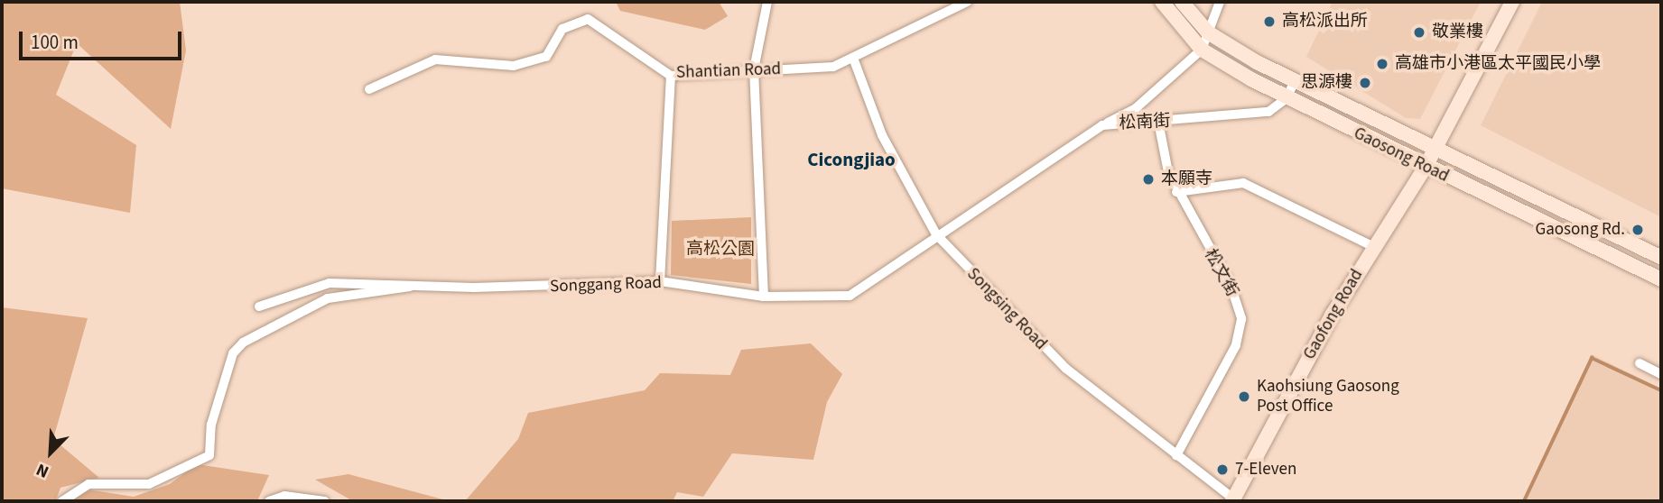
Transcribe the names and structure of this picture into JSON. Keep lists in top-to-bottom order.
{
  "streets": {
    "street": [
      "Shantian Road",
      "松南街",
      "Gaosong Road",
      "松文街",
      "Songgang Road",
      "Songsing Road",
      "Gaofong Road"
    ]
  },
  "crossings": [
    ["Shantian Road", "Songsing Road"],
    ["松南街", "Gaosong Road"],
    ["松南街", "松文街"],
    ["松南街", "Songgang Road"],
    ["松南街", "Songsing Road"],
    ["Gaosong Road", "Gaofong Road"],
    ["松文街", "Songsing Road"],
    ["Songgang Road", "Songsing Road"],
    ["Songsing Road", "Gaofong Road"]
  ],
  "districts": ["Cicongjiao"],
  "parks": ["高松公園"],
  "places": [
    "高松派出所",
    "敬業樓",
    "高雄市小港區太平國民小學",
    "思源樓",
    "本願寺",
    "Gaosong Rd.",
    "Kaohsiung Gaosong Post Office",
    "7-Eleven"
  ],
  "scale_bar": "100 m",
  "north": "bottom left"
}
